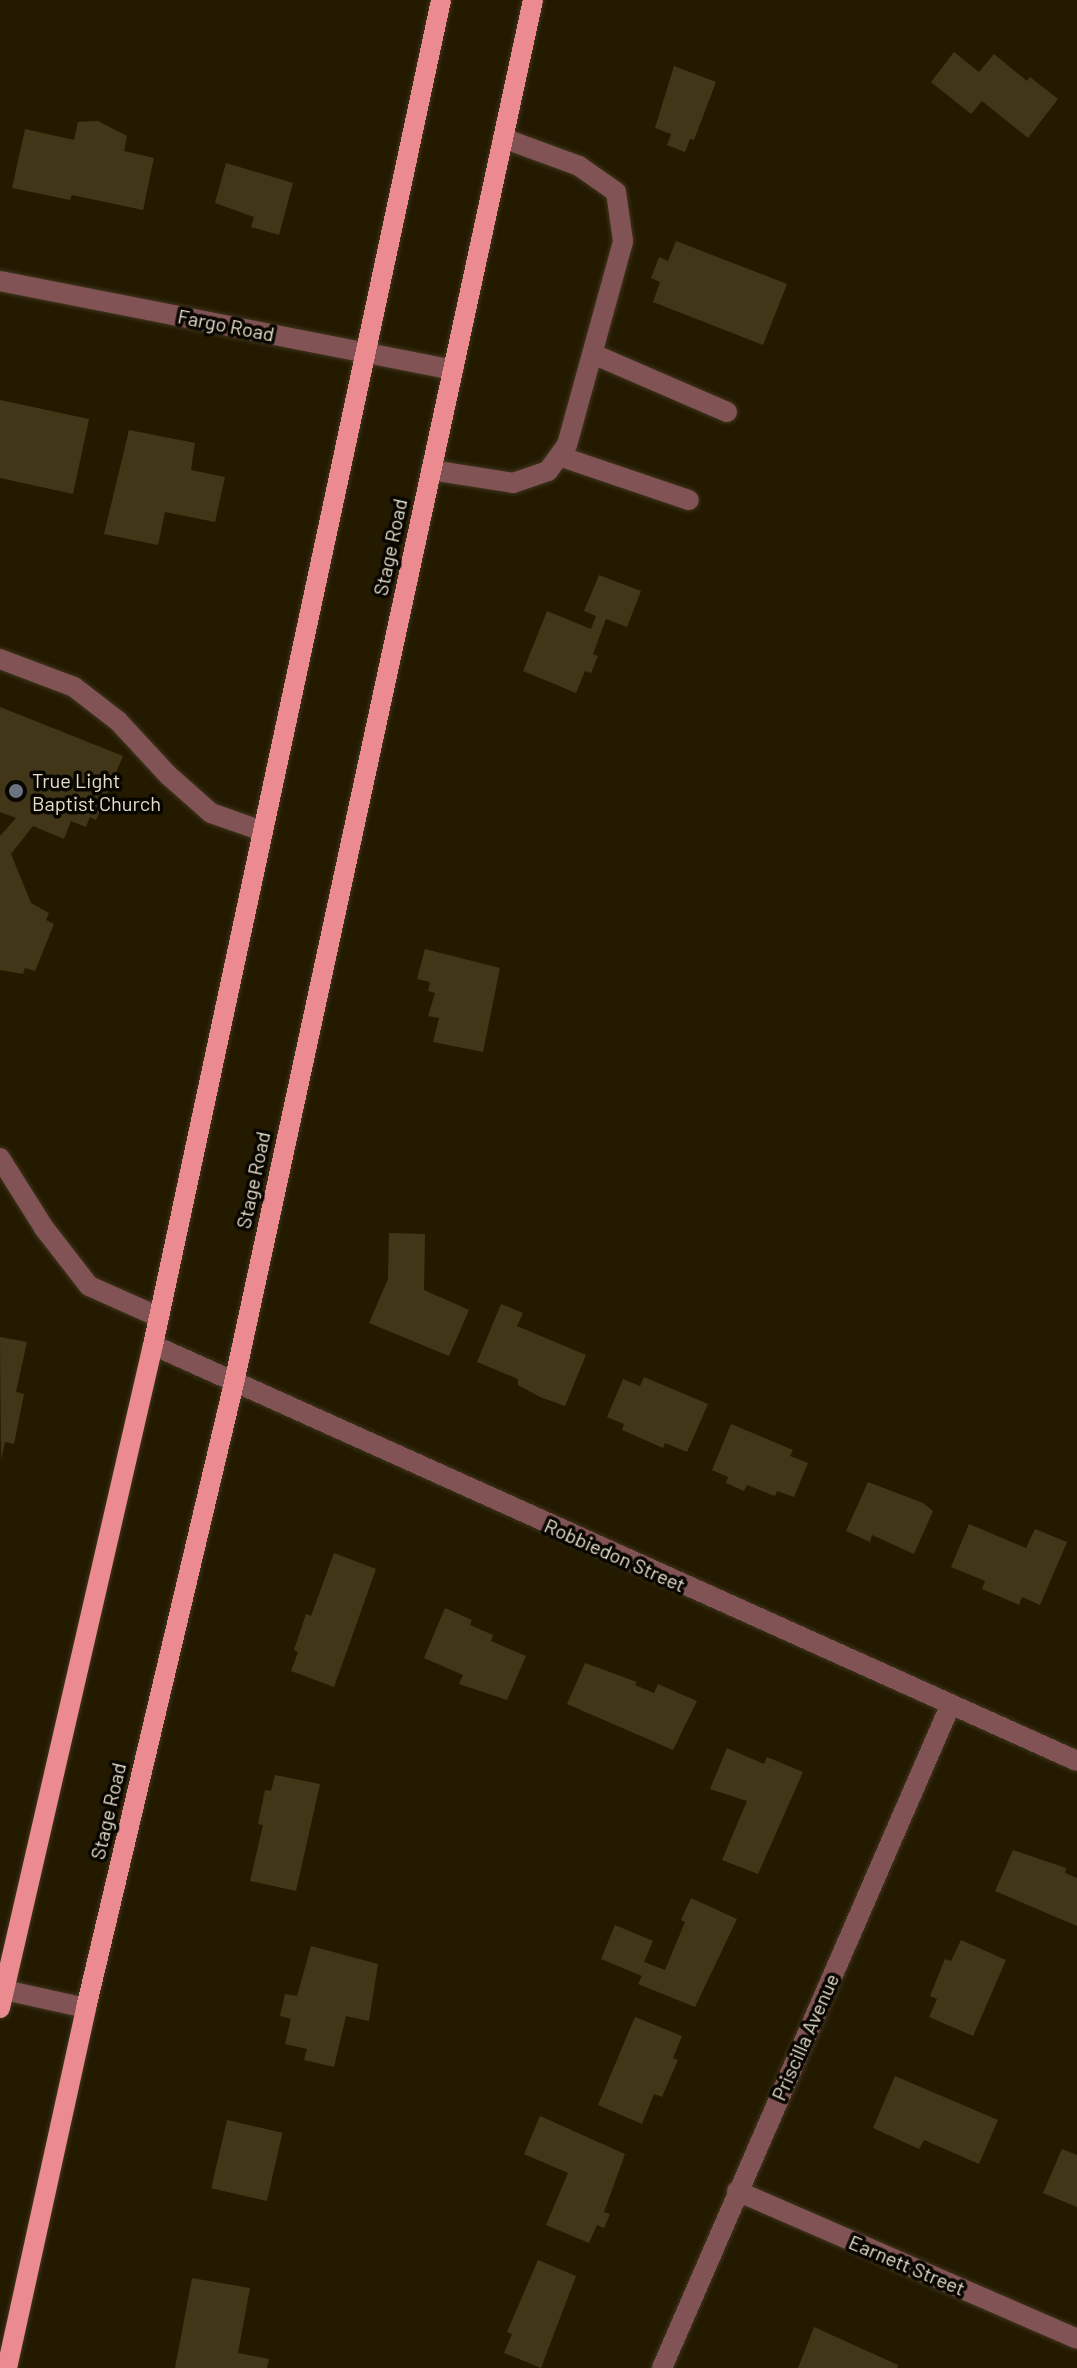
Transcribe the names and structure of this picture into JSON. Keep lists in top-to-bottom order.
{
  "streets": {
    "main road": ["Stage Road"],
    "street": [
      "Fargo Road",
      "Robbiedon Street",
      "Priscilla Avenue",
      "Earnett Street"
    ]
  },
  "crossings": [
    ["Fargo Road", "Stage Road"],
    ["Stage Road", "Robbiedon Street"],
    ["Robbiedon Street", "Priscilla Avenue"],
    ["Priscilla Avenue", "Earnett Street"]
  ],
  "places": ["True Light Baptist Church"]
}
